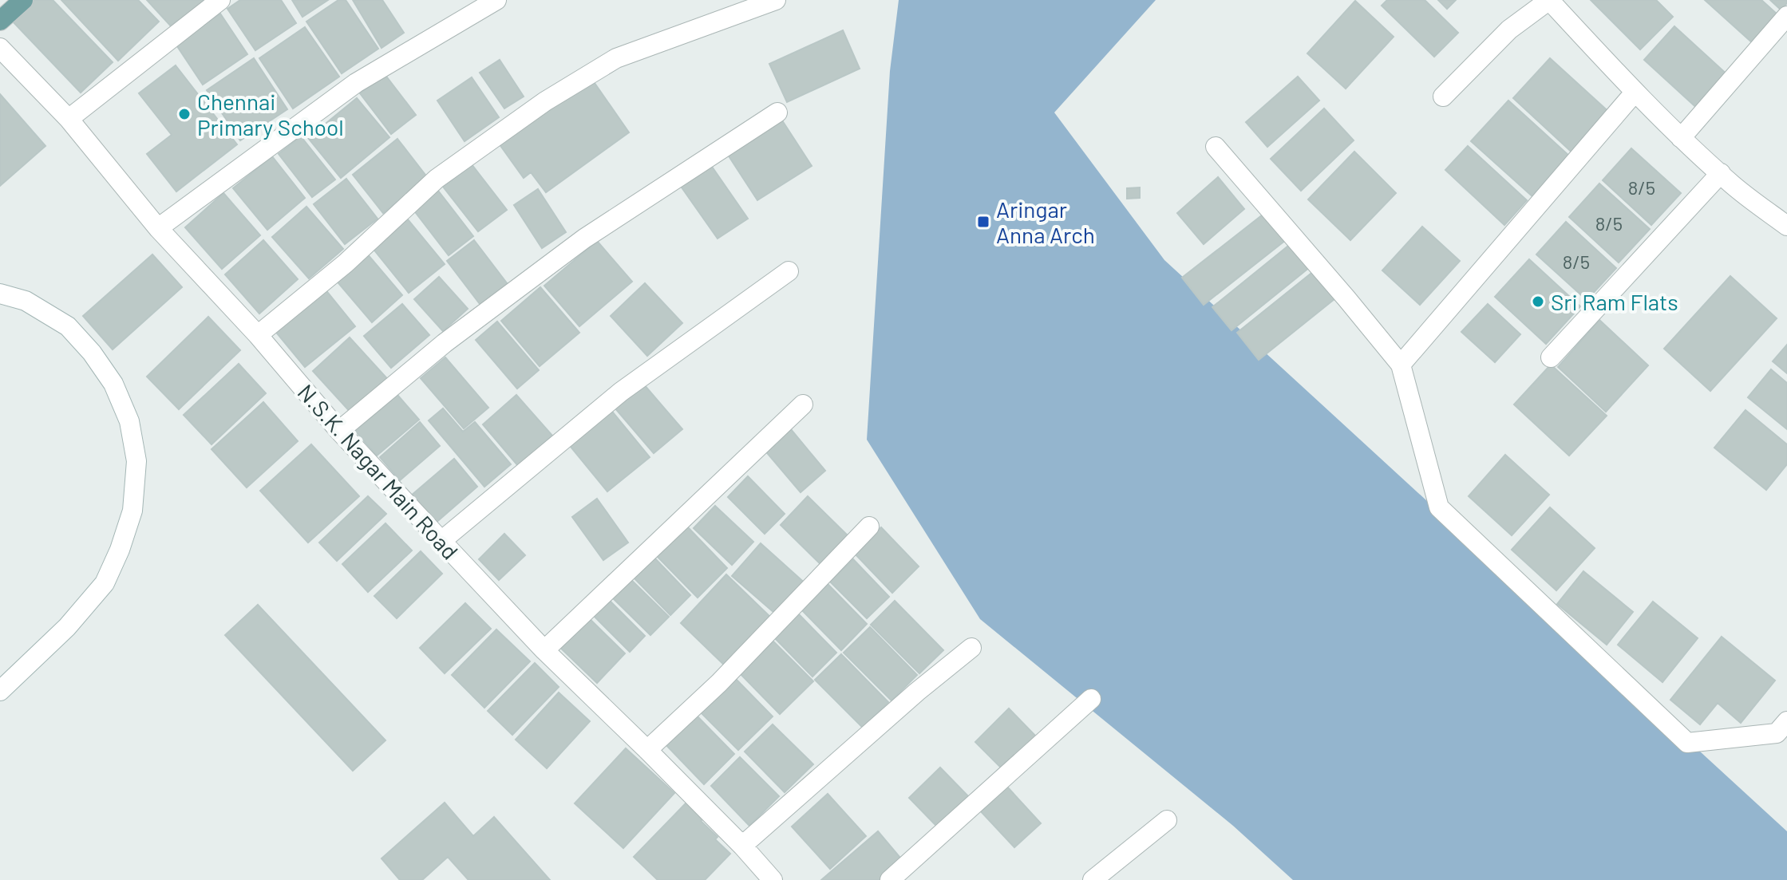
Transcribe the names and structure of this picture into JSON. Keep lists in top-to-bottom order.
{
  "streets": {
    "street": ["N.S.K. Nagar Main Road"]
  },
  "places": {
    "other": ["Chennai Primary School", "Sri Ram Flats"],
    "transit": ["Aringar Anna Arch"]
  },
  "house_numbers": ["8/5", "8/5", "8/5"]
}
